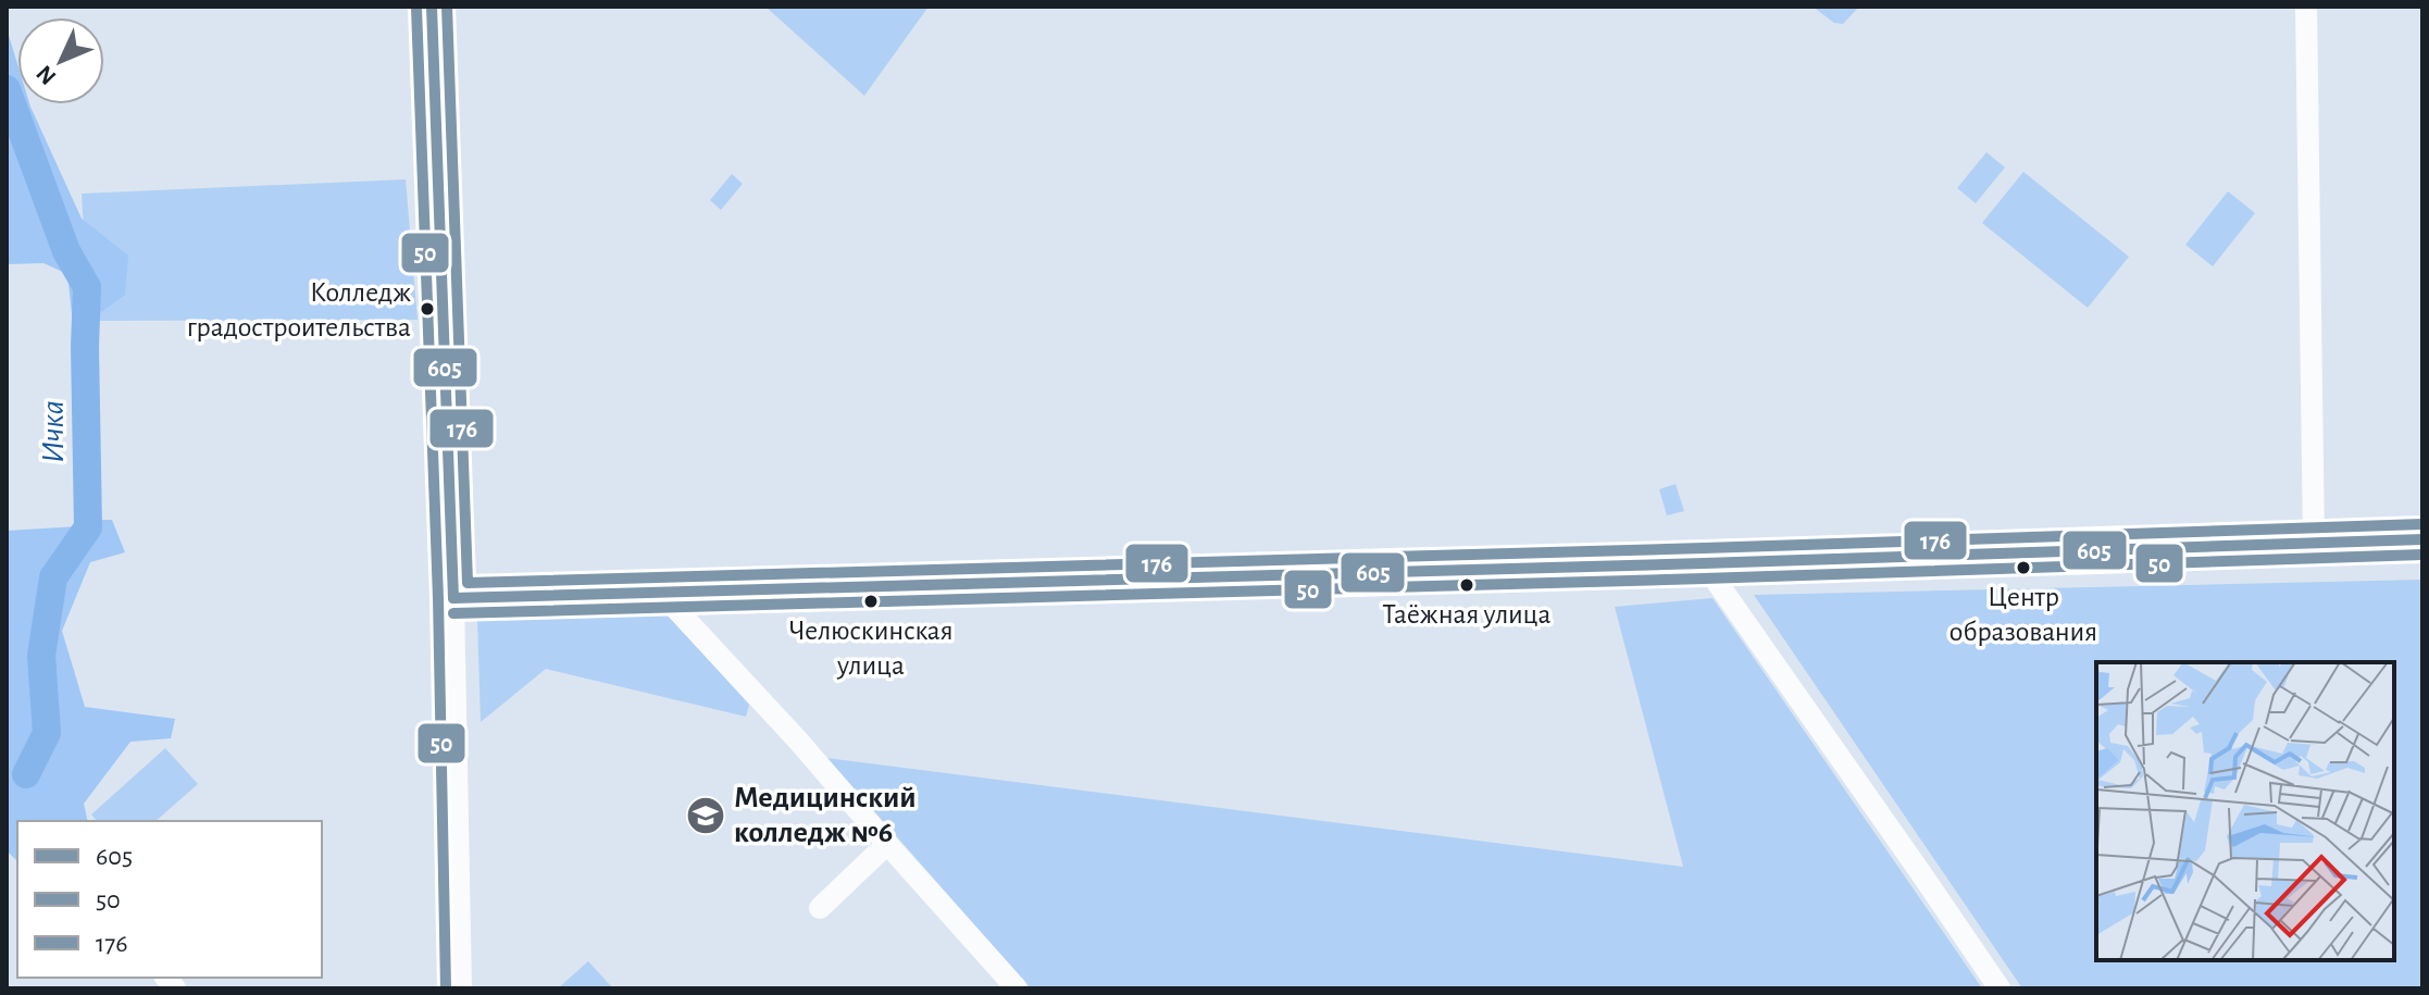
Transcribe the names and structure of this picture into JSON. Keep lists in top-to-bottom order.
{
  "water": ["Ичка"],
  "places": {
    "other": [
      "Колледж градостроительства",
      "Центр образования",
      "Таёжная улица",
      "Челюскинская улица"
    ],
    "school or university": ["Медицинский колледж №6"]
  },
  "lines": ["transit line 605", "transit line 176", "transit line 50"],
  "legend": ["605", "50", "176"],
  "north": "bottom left"
}
